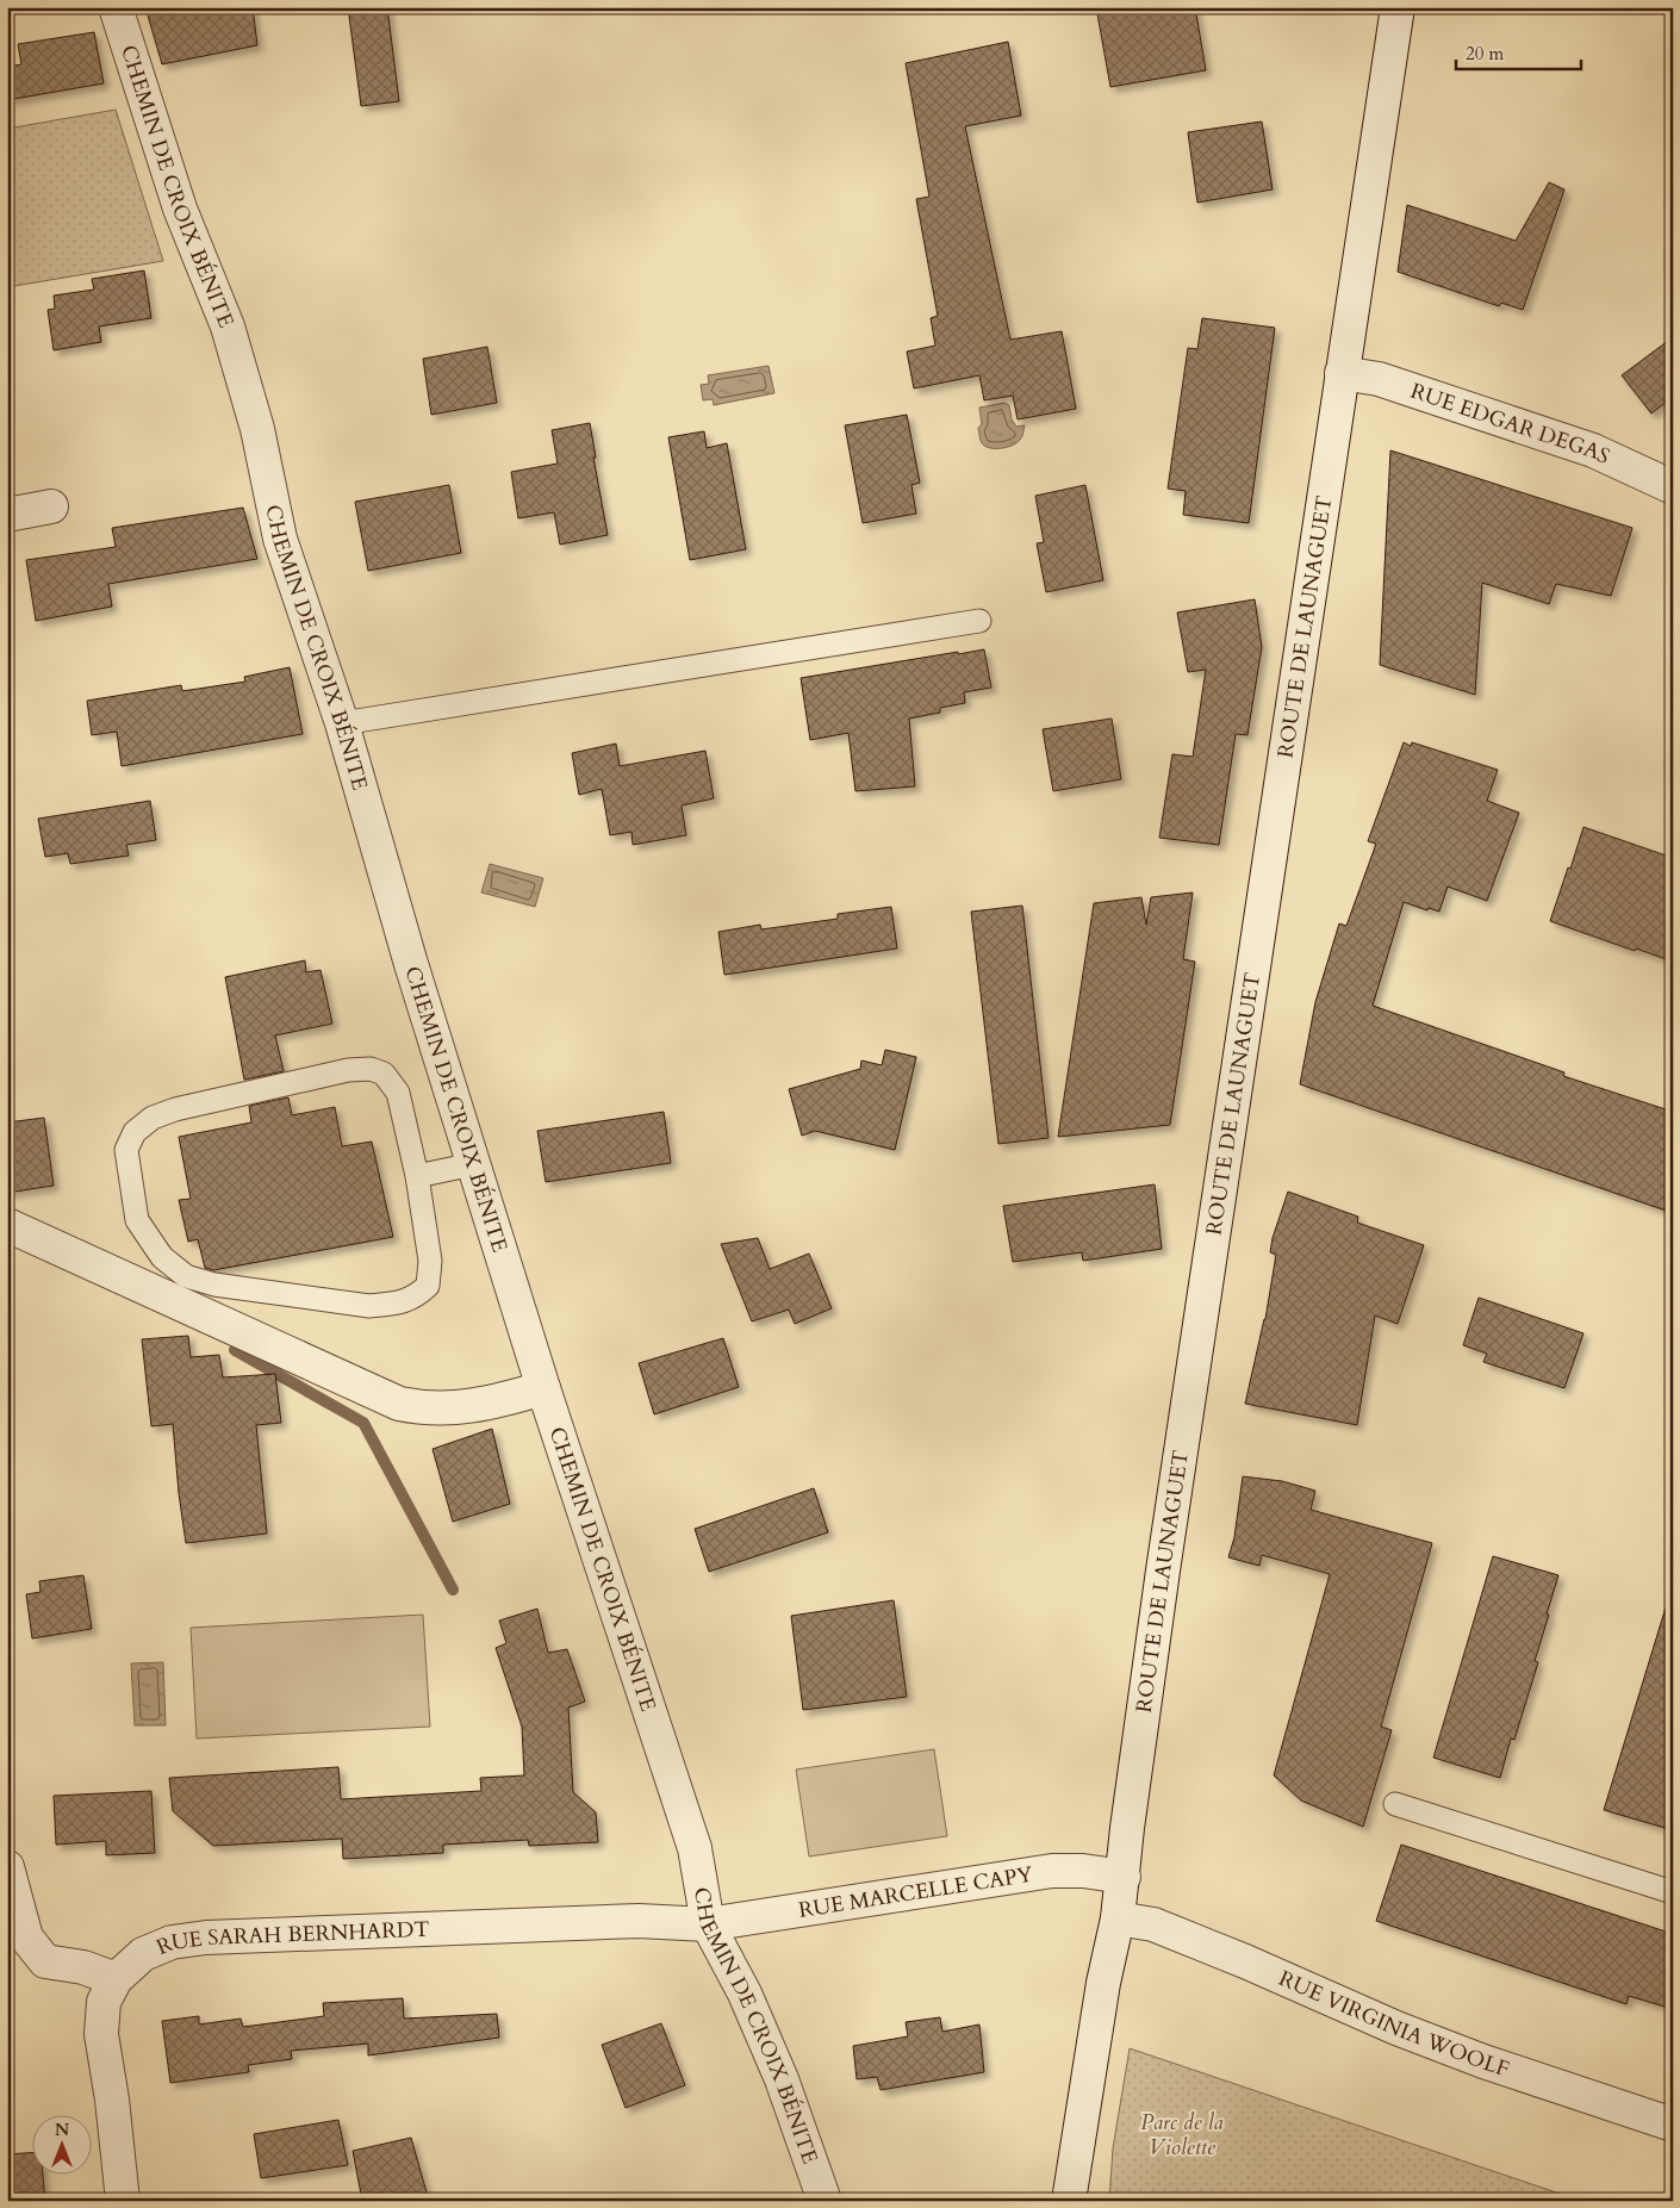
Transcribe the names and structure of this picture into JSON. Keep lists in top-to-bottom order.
{
  "streets": {
    "street": [
      "CHEMIN DE CROIX BÉNITE",
      "RUE EDGAR DEGAS",
      "ROUTE DE LAUNAGUET",
      "RUE MARCELLE CAPY",
      "RUE SARAH BERNHARDT",
      "RUE VIRGINIA WOOLF"
    ]
  },
  "crossings": [
    ["CHEMIN DE CROIX BÉNITE", "RUE MARCELLE CAPY"],
    ["CHEMIN DE CROIX BÉNITE", "RUE SARAH BERNHARDT"],
    ["RUE EDGAR DEGAS", "ROUTE DE LAUNAGUET"],
    ["ROUTE DE LAUNAGUET", "RUE MARCELLE CAPY"],
    ["ROUTE DE LAUNAGUET", "RUE VIRGINIA WOOLF"],
    ["RUE MARCELLE CAPY", "RUE SARAH BERNHARDT"]
  ],
  "parks": ["Parc de la Violette"],
  "scale_bar": "20 m",
  "north": "top"
}
